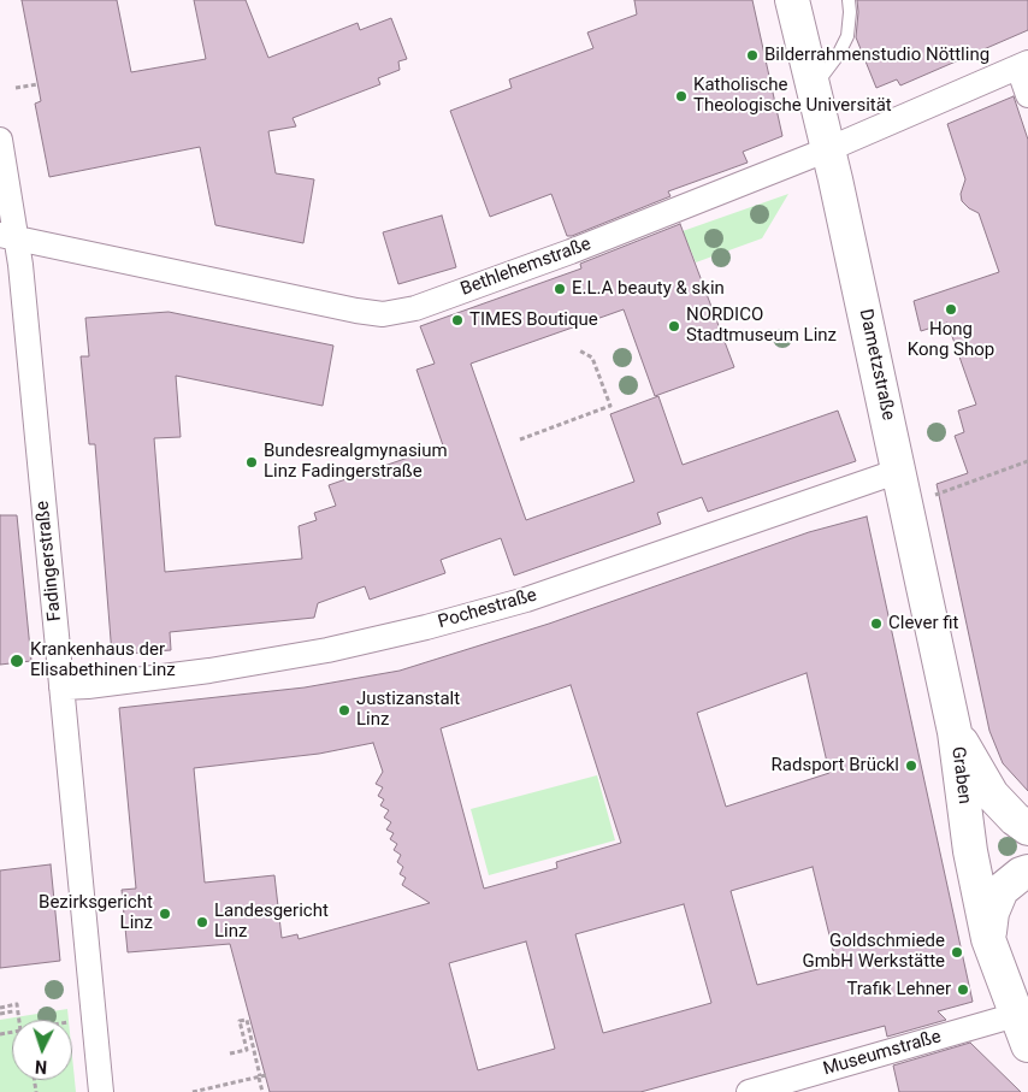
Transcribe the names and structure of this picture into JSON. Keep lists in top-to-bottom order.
{
  "streets": {
    "main road": ["Dametzstraße", "Graben"],
    "street": [
      "Bethlehemstraße",
      "Fadingerstraße",
      "Pochestraße",
      "Museumstraße"
    ]
  },
  "crossings": [
    ["Bethlehemstraße", "Dametzstraße"],
    ["Bethlehemstraße", "Fadingerstraße"],
    ["Dametzstraße", "Pochestraße"],
    ["Dametzstraße", "Graben"],
    ["Fadingerstraße", "Pochestraße"],
    ["Graben", "Museumstraße"]
  ],
  "places": [
    "Bilderrahmenstudio Nöttling",
    "Katholische Theologische Universität",
    "E.L.A beauty & skin",
    "Hong Kong Shop",
    "TIMES Boutique",
    "NORDICO Stadtmuseum Linz",
    "Bundesrealgmynasium Linz Fadingerstraße",
    "Clever fit",
    "Krankenhaus der Elisabethinen Linz",
    "Justizanstalt Linz",
    "Radsport Brückl",
    "Bezirksgericht Linz",
    "Landesgericht Linz",
    "Goldschmiede GmbH Werkstätte",
    "Trafik Lehner"
  ],
  "north": "bottom"
}
